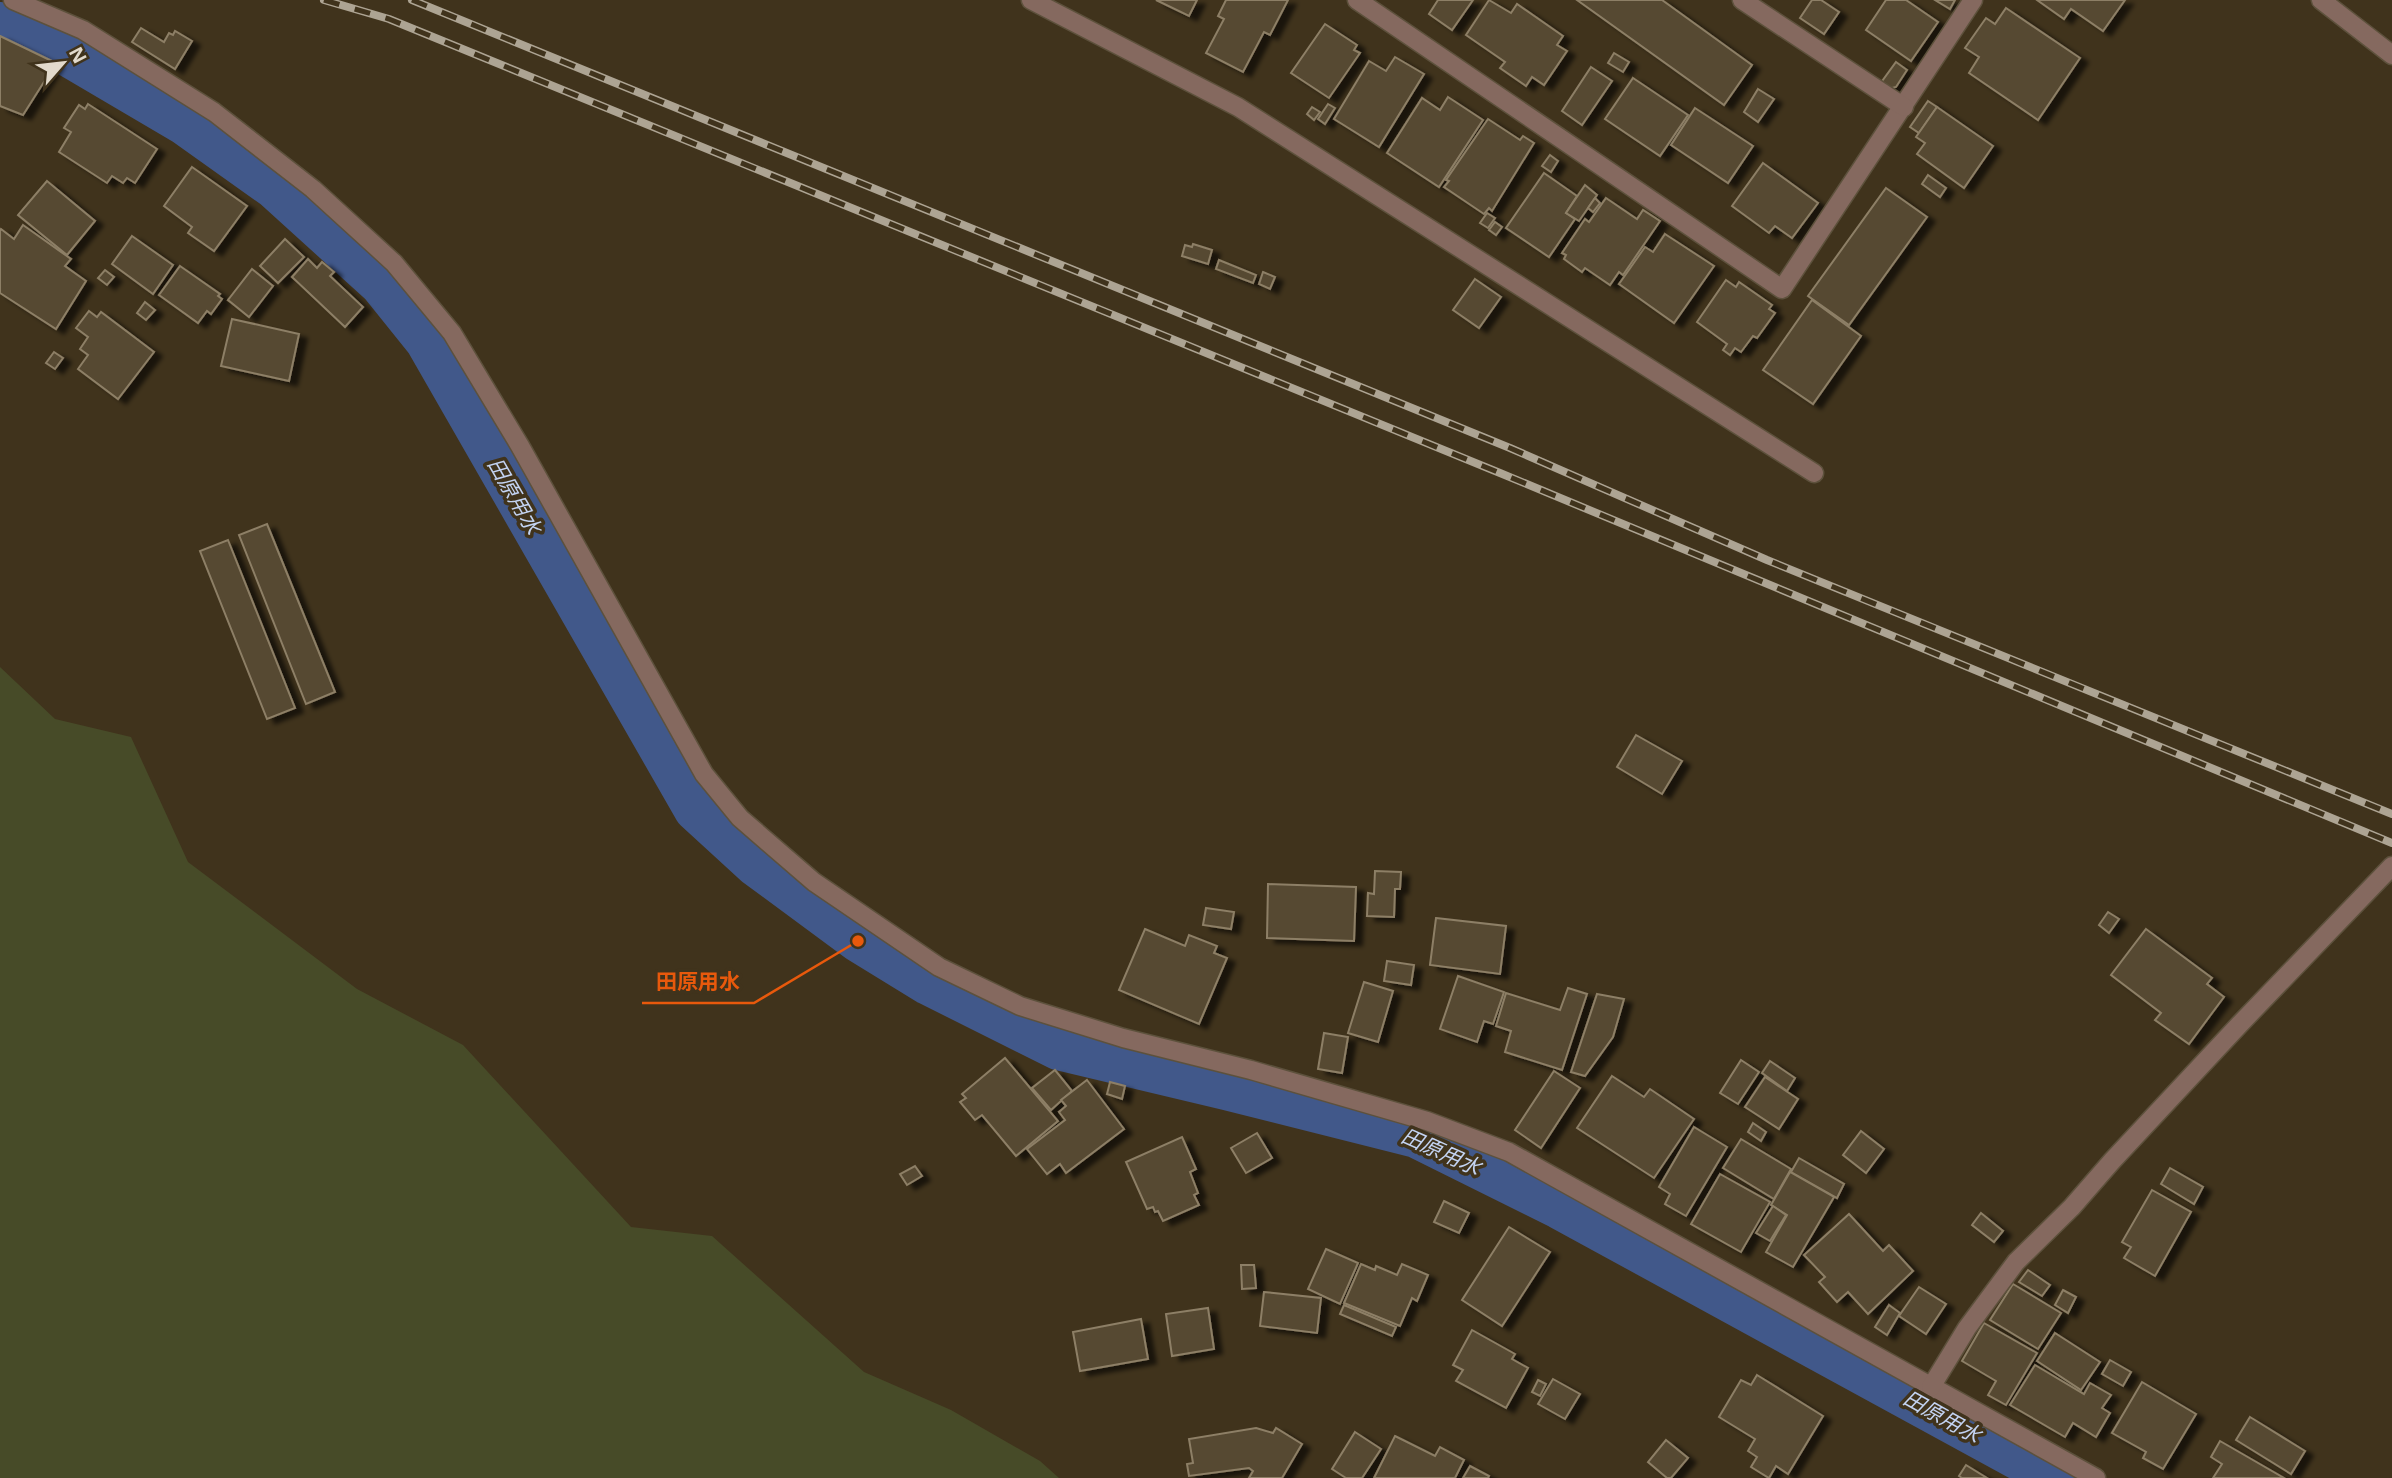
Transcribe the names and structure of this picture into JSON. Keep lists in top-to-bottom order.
{
  "water": ["田原用水"],
  "places": ["田原用水"],
  "north": "top right"
}
